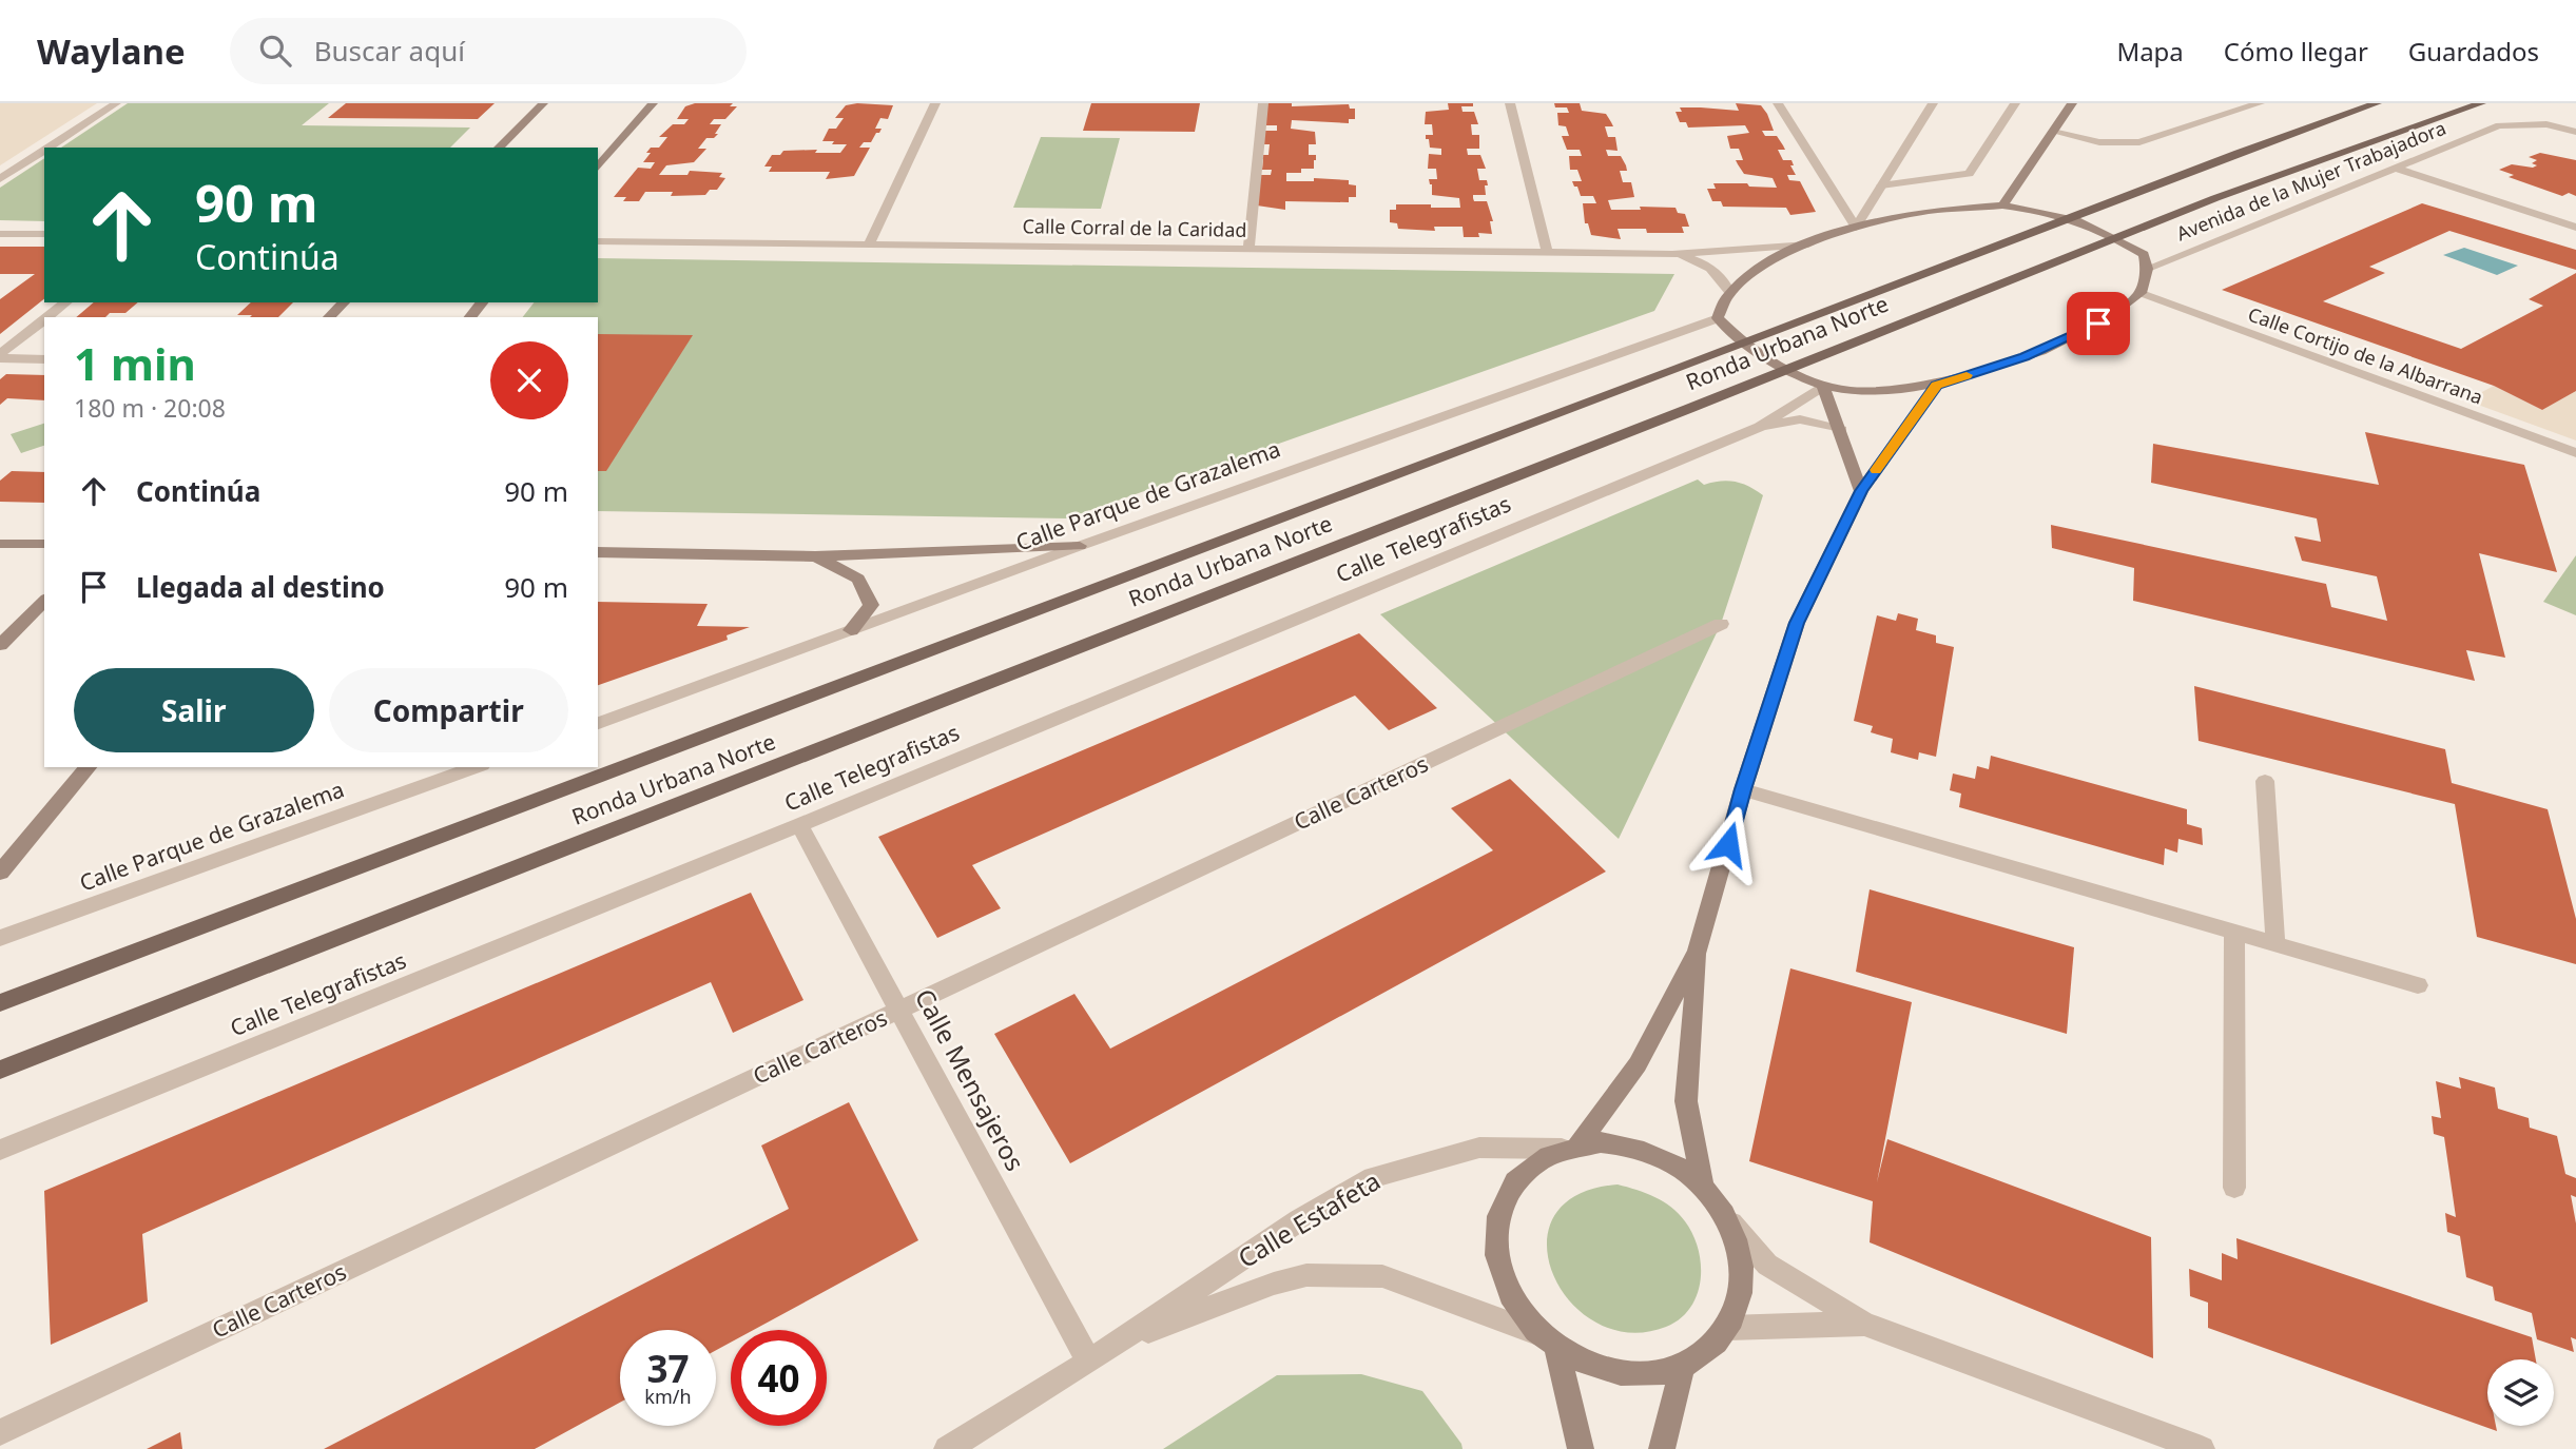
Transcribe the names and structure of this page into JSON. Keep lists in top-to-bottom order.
{
  "streets": {
    "main road": ["Ronda Urbana Norte"],
    "street": [
      "Avenida de la Mujer Trabajadora",
      "Calle Corral de la Caridad",
      "Calle Cortijo de la Albarrana",
      "Calle Parque de Grazalema",
      "Calle Telegrafistas",
      "Calle Carteros",
      "Calle Mensajeros",
      "Calle Estafeta"
    ]
  },
  "crossings": [
    ["Calle Telegrafistas", "Calle Mensajeros"],
    ["Calle Carteros", "Calle Mensajeros"],
    ["Calle Mensajeros", "Calle Estafeta"]
  ],
  "page": {
    "header": "Waylane",
    "search": "Buscar aquí",
    "nav": ["Mapa", "Cómo llegar", "Guardados"],
    "turn": ["90 m", "Continúa"],
    "heading": ["1 min", "180 m · 20:08"],
    "list": [
      {
        "name": "Continúa",
        "value": "90 m"
      },
      {
        "name": "Llegada al destino",
        "value": "90 m"
      }
    ],
    "buttons": ["Salir", "Compartir"],
    "speed": "37 km/h",
    "limit": "40"
  }
}
